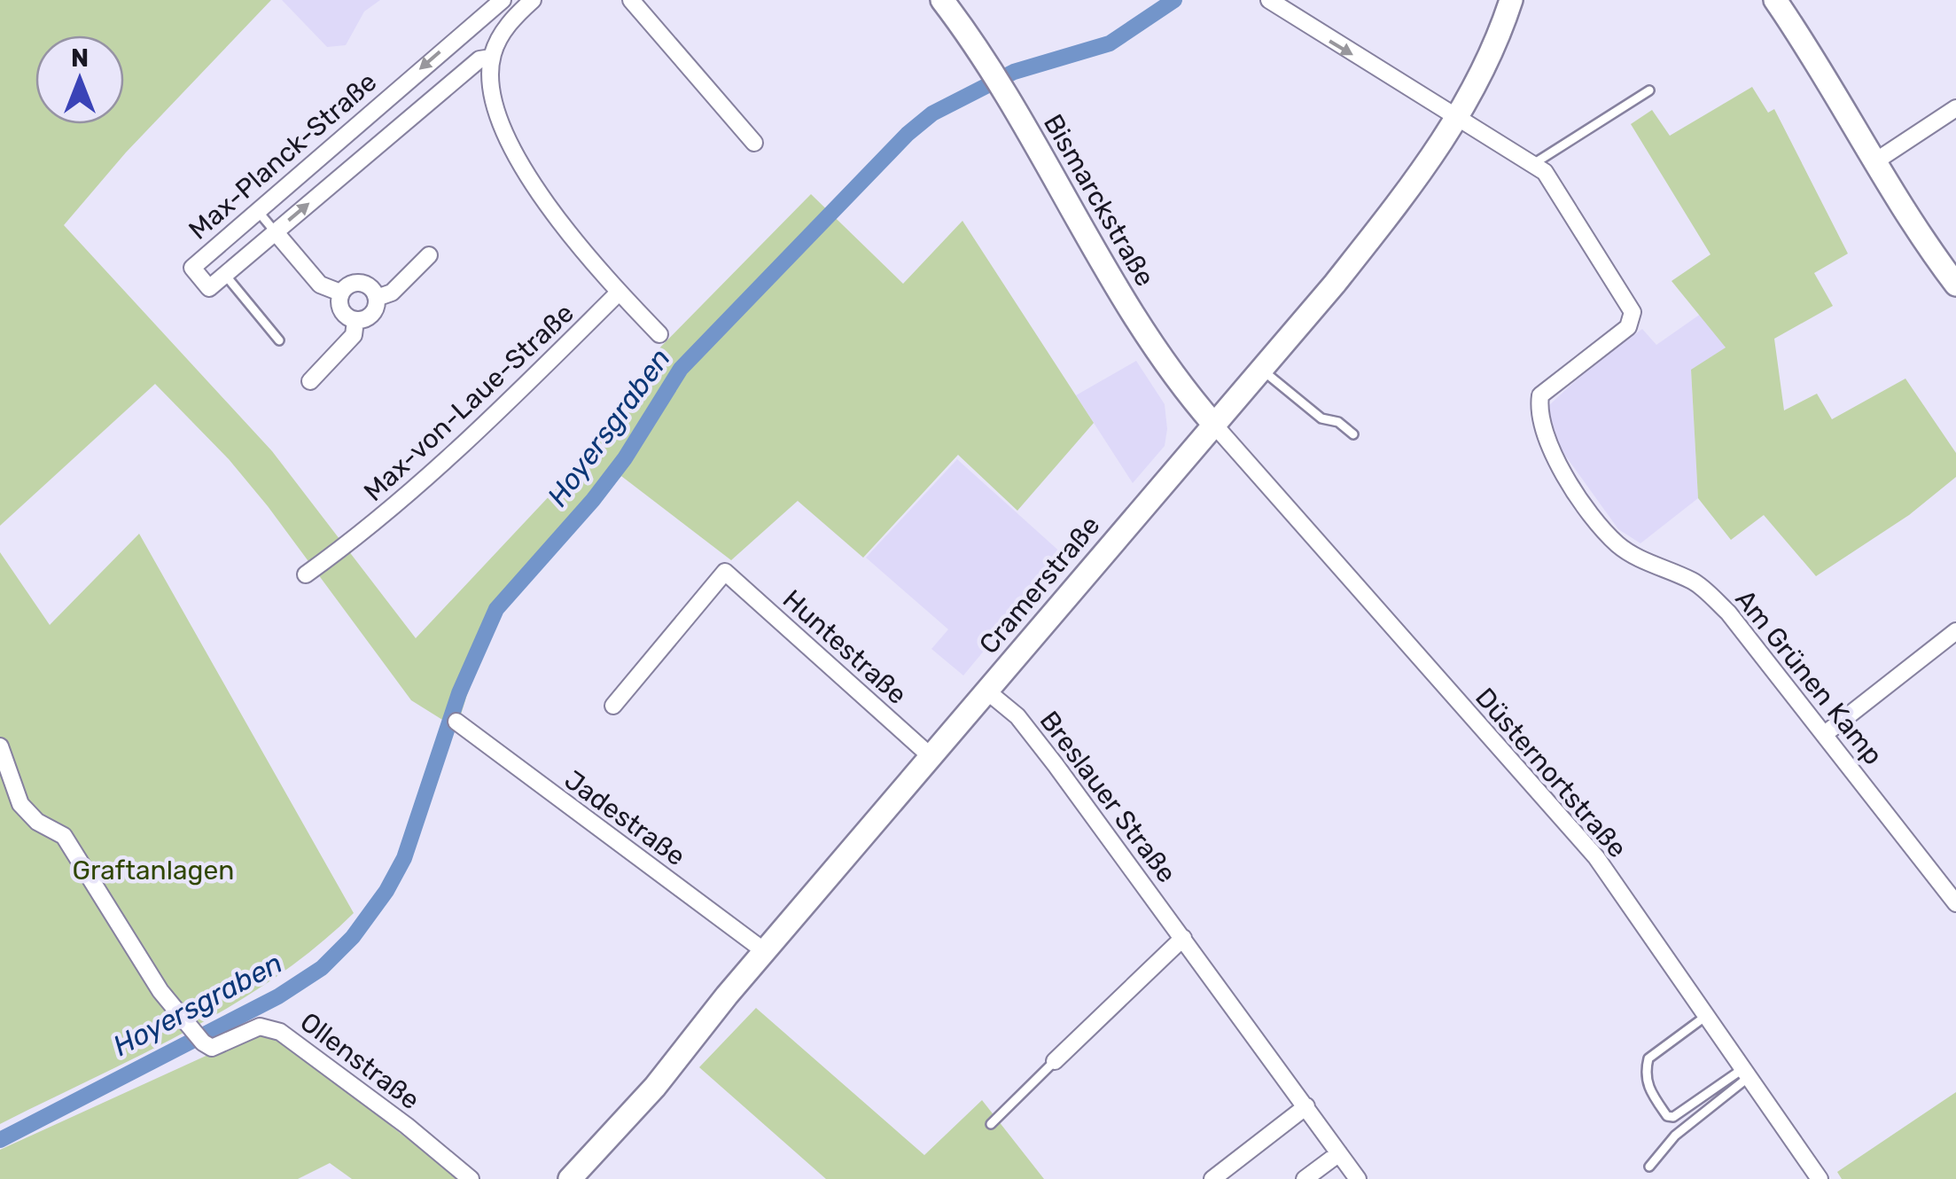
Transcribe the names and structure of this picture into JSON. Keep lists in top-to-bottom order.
{
  "streets": {
    "main road": ["Bismarckstraße", "Cramerstraße"],
    "street": [
      "Max-Planck-Straße",
      "Max-von-Laue-Straße",
      "Huntestraße",
      "Am Grünen Kamp",
      "Düsternortstraße",
      "Breslauer Straße",
      "Jadestraße",
      "Ollenstraße"
    ]
  },
  "crossings": [
    ["Bismarckstraße", "Cramerstraße"],
    ["Bismarckstraße", "Düsternortstraße"],
    ["Cramerstraße", "Huntestraße"],
    ["Cramerstraße", "Am Grünen Kamp"],
    ["Cramerstraße", "Düsternortstraße"],
    ["Cramerstraße", "Breslauer Straße"],
    ["Cramerstraße", "Jadestraße"]
  ],
  "water": ["Hoyersgraben"],
  "parks": ["Graftanlagen"],
  "north": "top"
}
